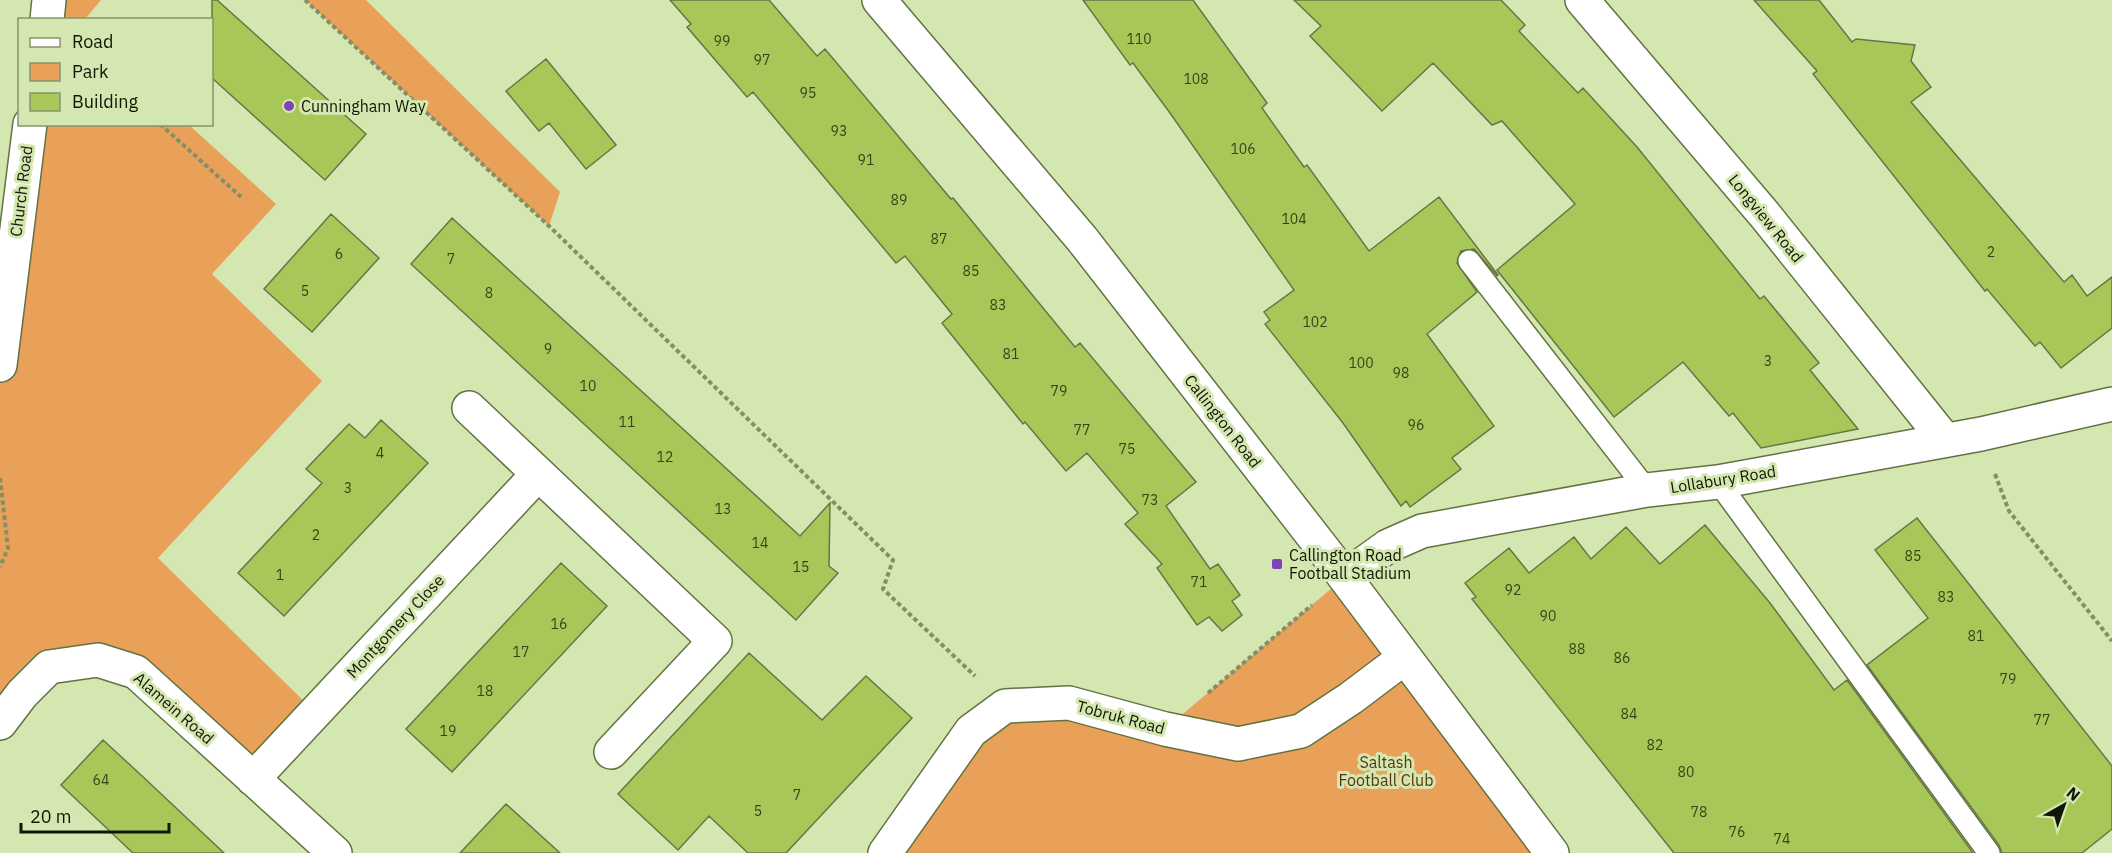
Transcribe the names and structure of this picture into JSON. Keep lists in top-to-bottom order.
{
  "streets": {
    "street": [
      "Church Road",
      "Longview Road",
      "Callington Road",
      "Lollabury Road",
      "Montgomery Close",
      "Alamein Road",
      "Tobruk Road"
    ]
  },
  "crossings": [
    ["Longview Road", "Lollabury Road"],
    ["Callington Road", "Lollabury Road"],
    ["Callington Road", "Tobruk Road"],
    ["Montgomery Close", "Alamein Road"]
  ],
  "parks": ["Saltash Football Club"],
  "places": {
    "other": ["Cunningham Way"],
    "transit": ["Callington Road Football Stadium"]
  },
  "house_numbers": [
    "110",
    "99",
    "97",
    "108",
    "95",
    "93",
    "106",
    "91",
    "89",
    "104",
    "87",
    "2",
    "6",
    "7",
    "85",
    "5",
    "8",
    "83",
    "102",
    "9",
    "81",
    "3",
    "100",
    "98",
    "10",
    "79",
    "11",
    "96",
    "77",
    "75",
    "4",
    "12",
    "3",
    "73",
    "13",
    "2",
    "14",
    "85",
    "15",
    "1",
    "71",
    "92",
    "83",
    "90",
    "16",
    "81",
    "88",
    "17",
    "86",
    "79",
    "18",
    "84",
    "77",
    "19",
    "82",
    "80",
    "64",
    "7",
    "5",
    "78",
    "76",
    "74"
  ],
  "legend": ["Road", "Park", "Building"],
  "scale_bar": "20 m",
  "north": "top right"
}
